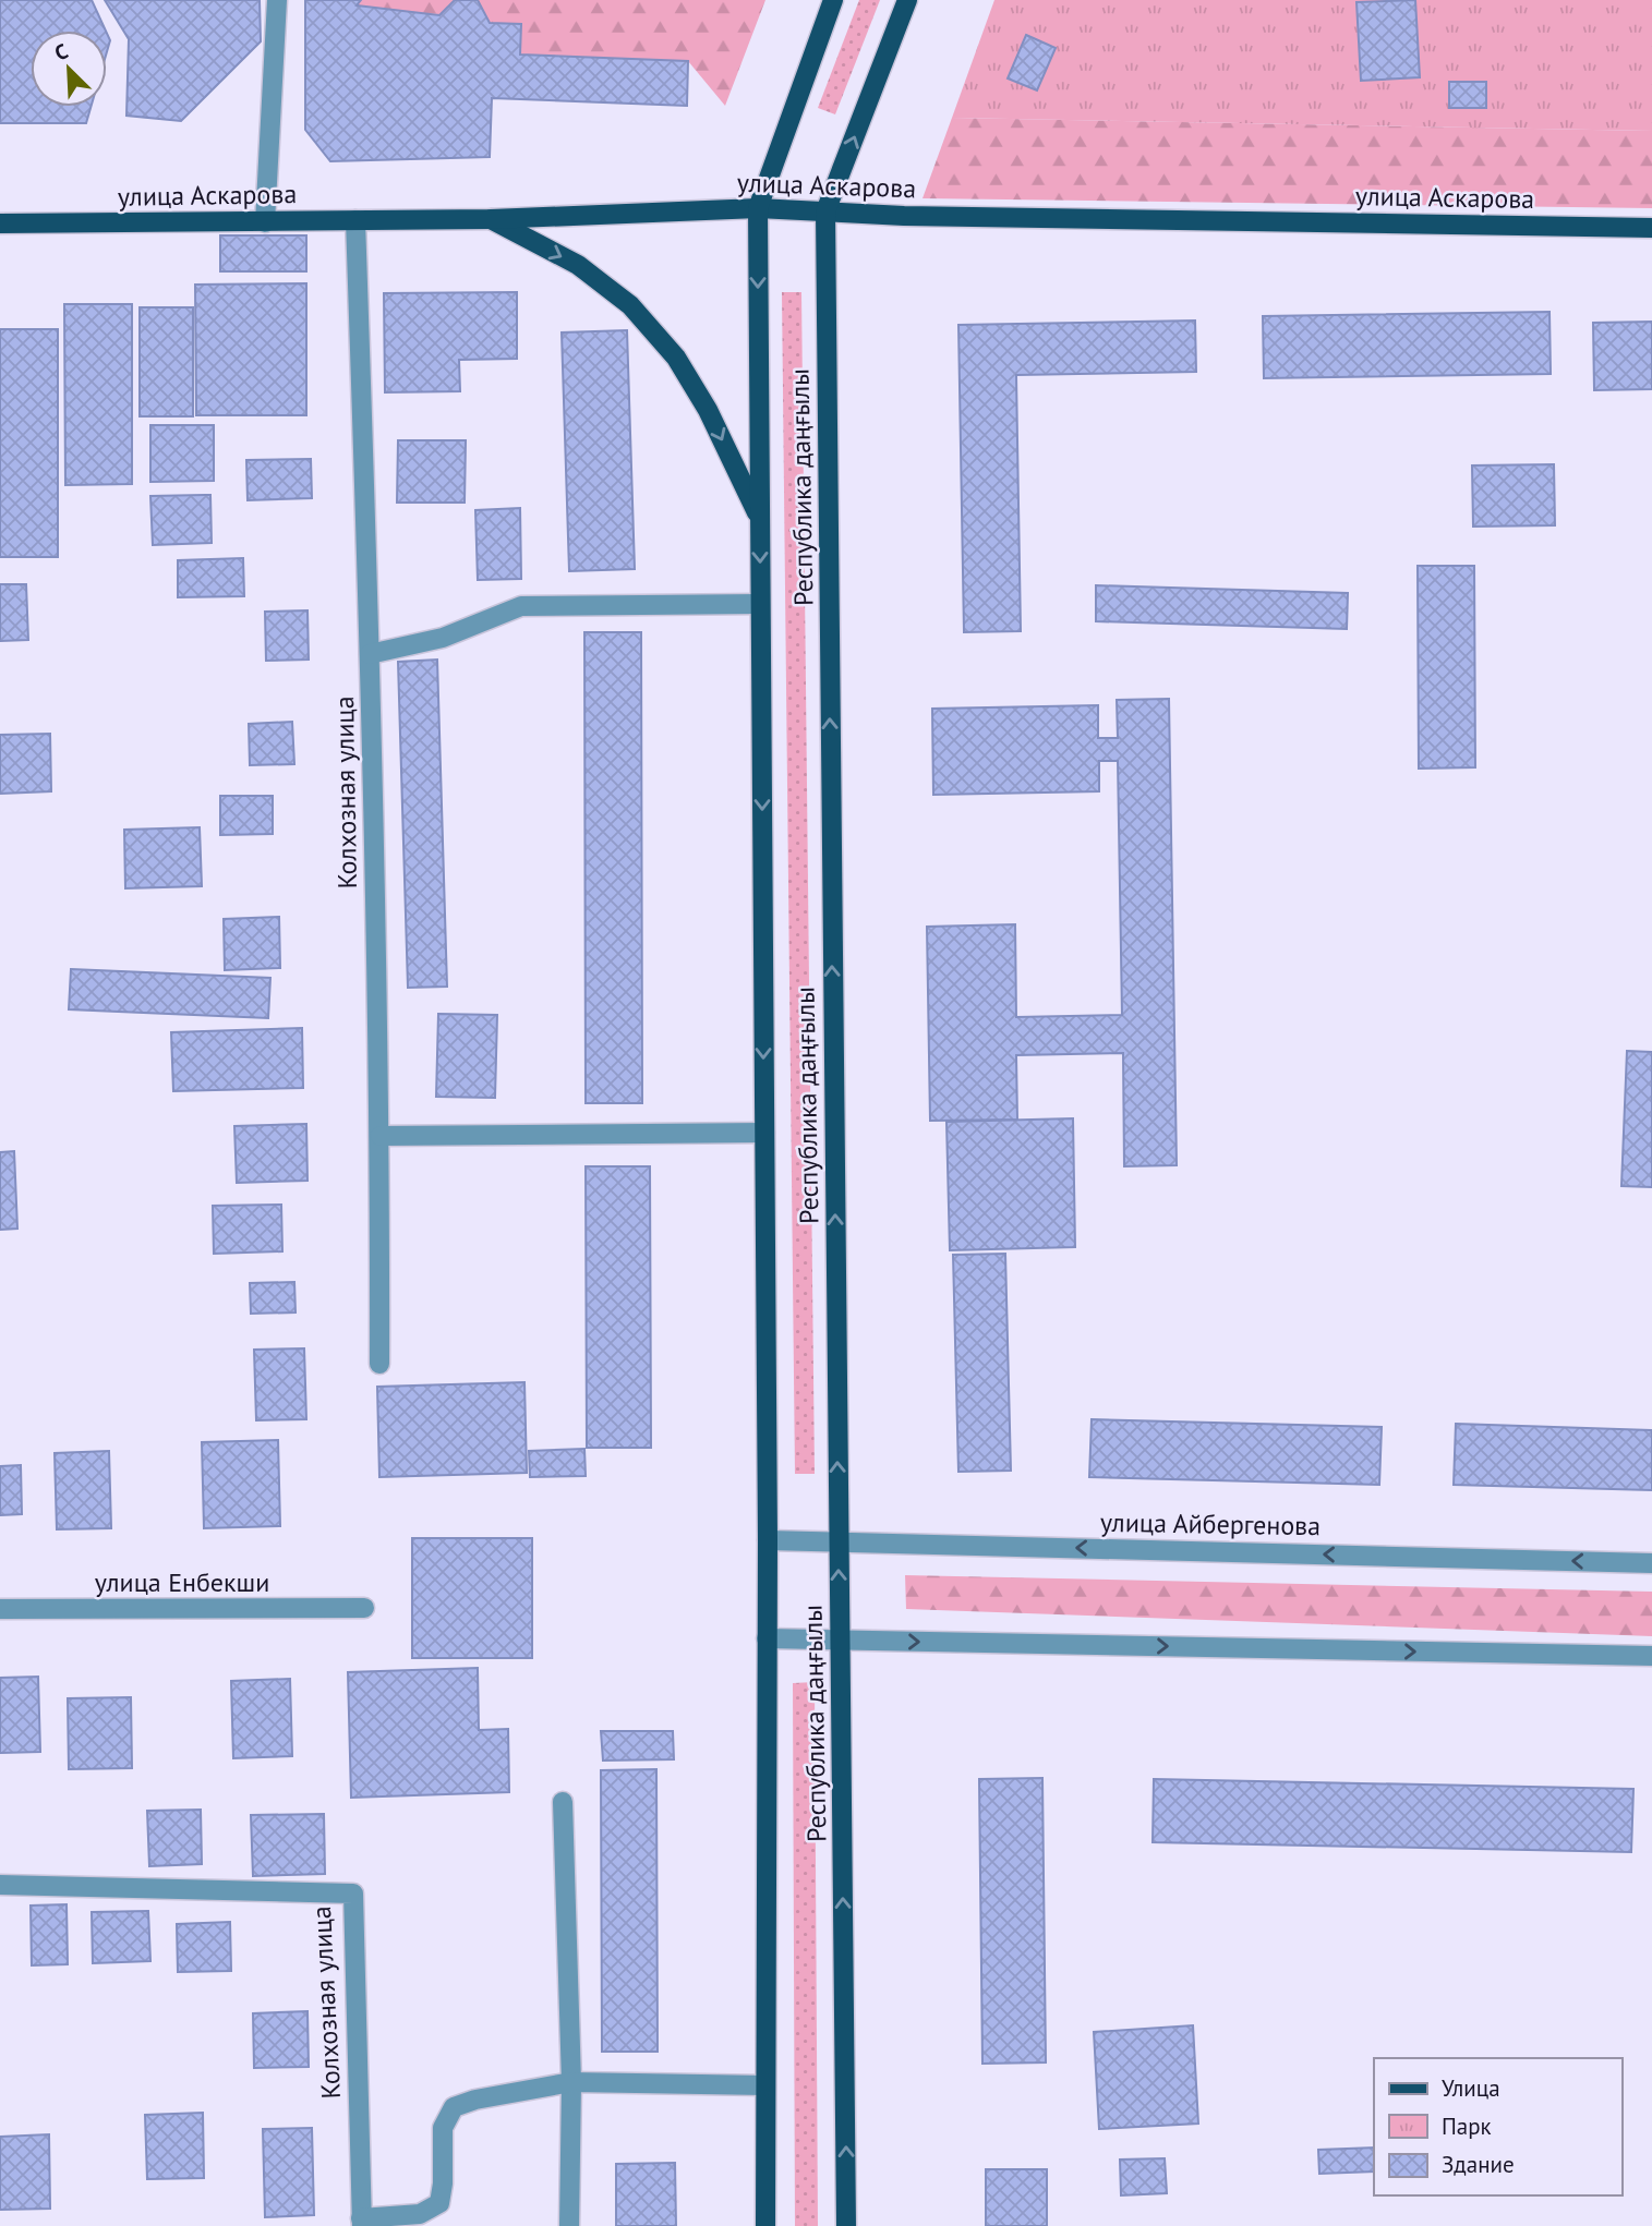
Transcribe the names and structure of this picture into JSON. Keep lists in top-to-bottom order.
{
  "streets": {
    "main road": ["улица Аскарова", "Республика даңғылы"],
    "street": ["Колхозная улица", "улица Айбергенова", "улица Енбекши"]
  },
  "crossings": [
    ["улица Аскарова", "Республика даңғылы"],
    ["улица Аскарова", "Колхозная улица"],
    ["Республика даңғылы", "улица Айбергенова"]
  ],
  "legend": ["Улица", "Парк", "Здание"],
  "north": "top left"
}
